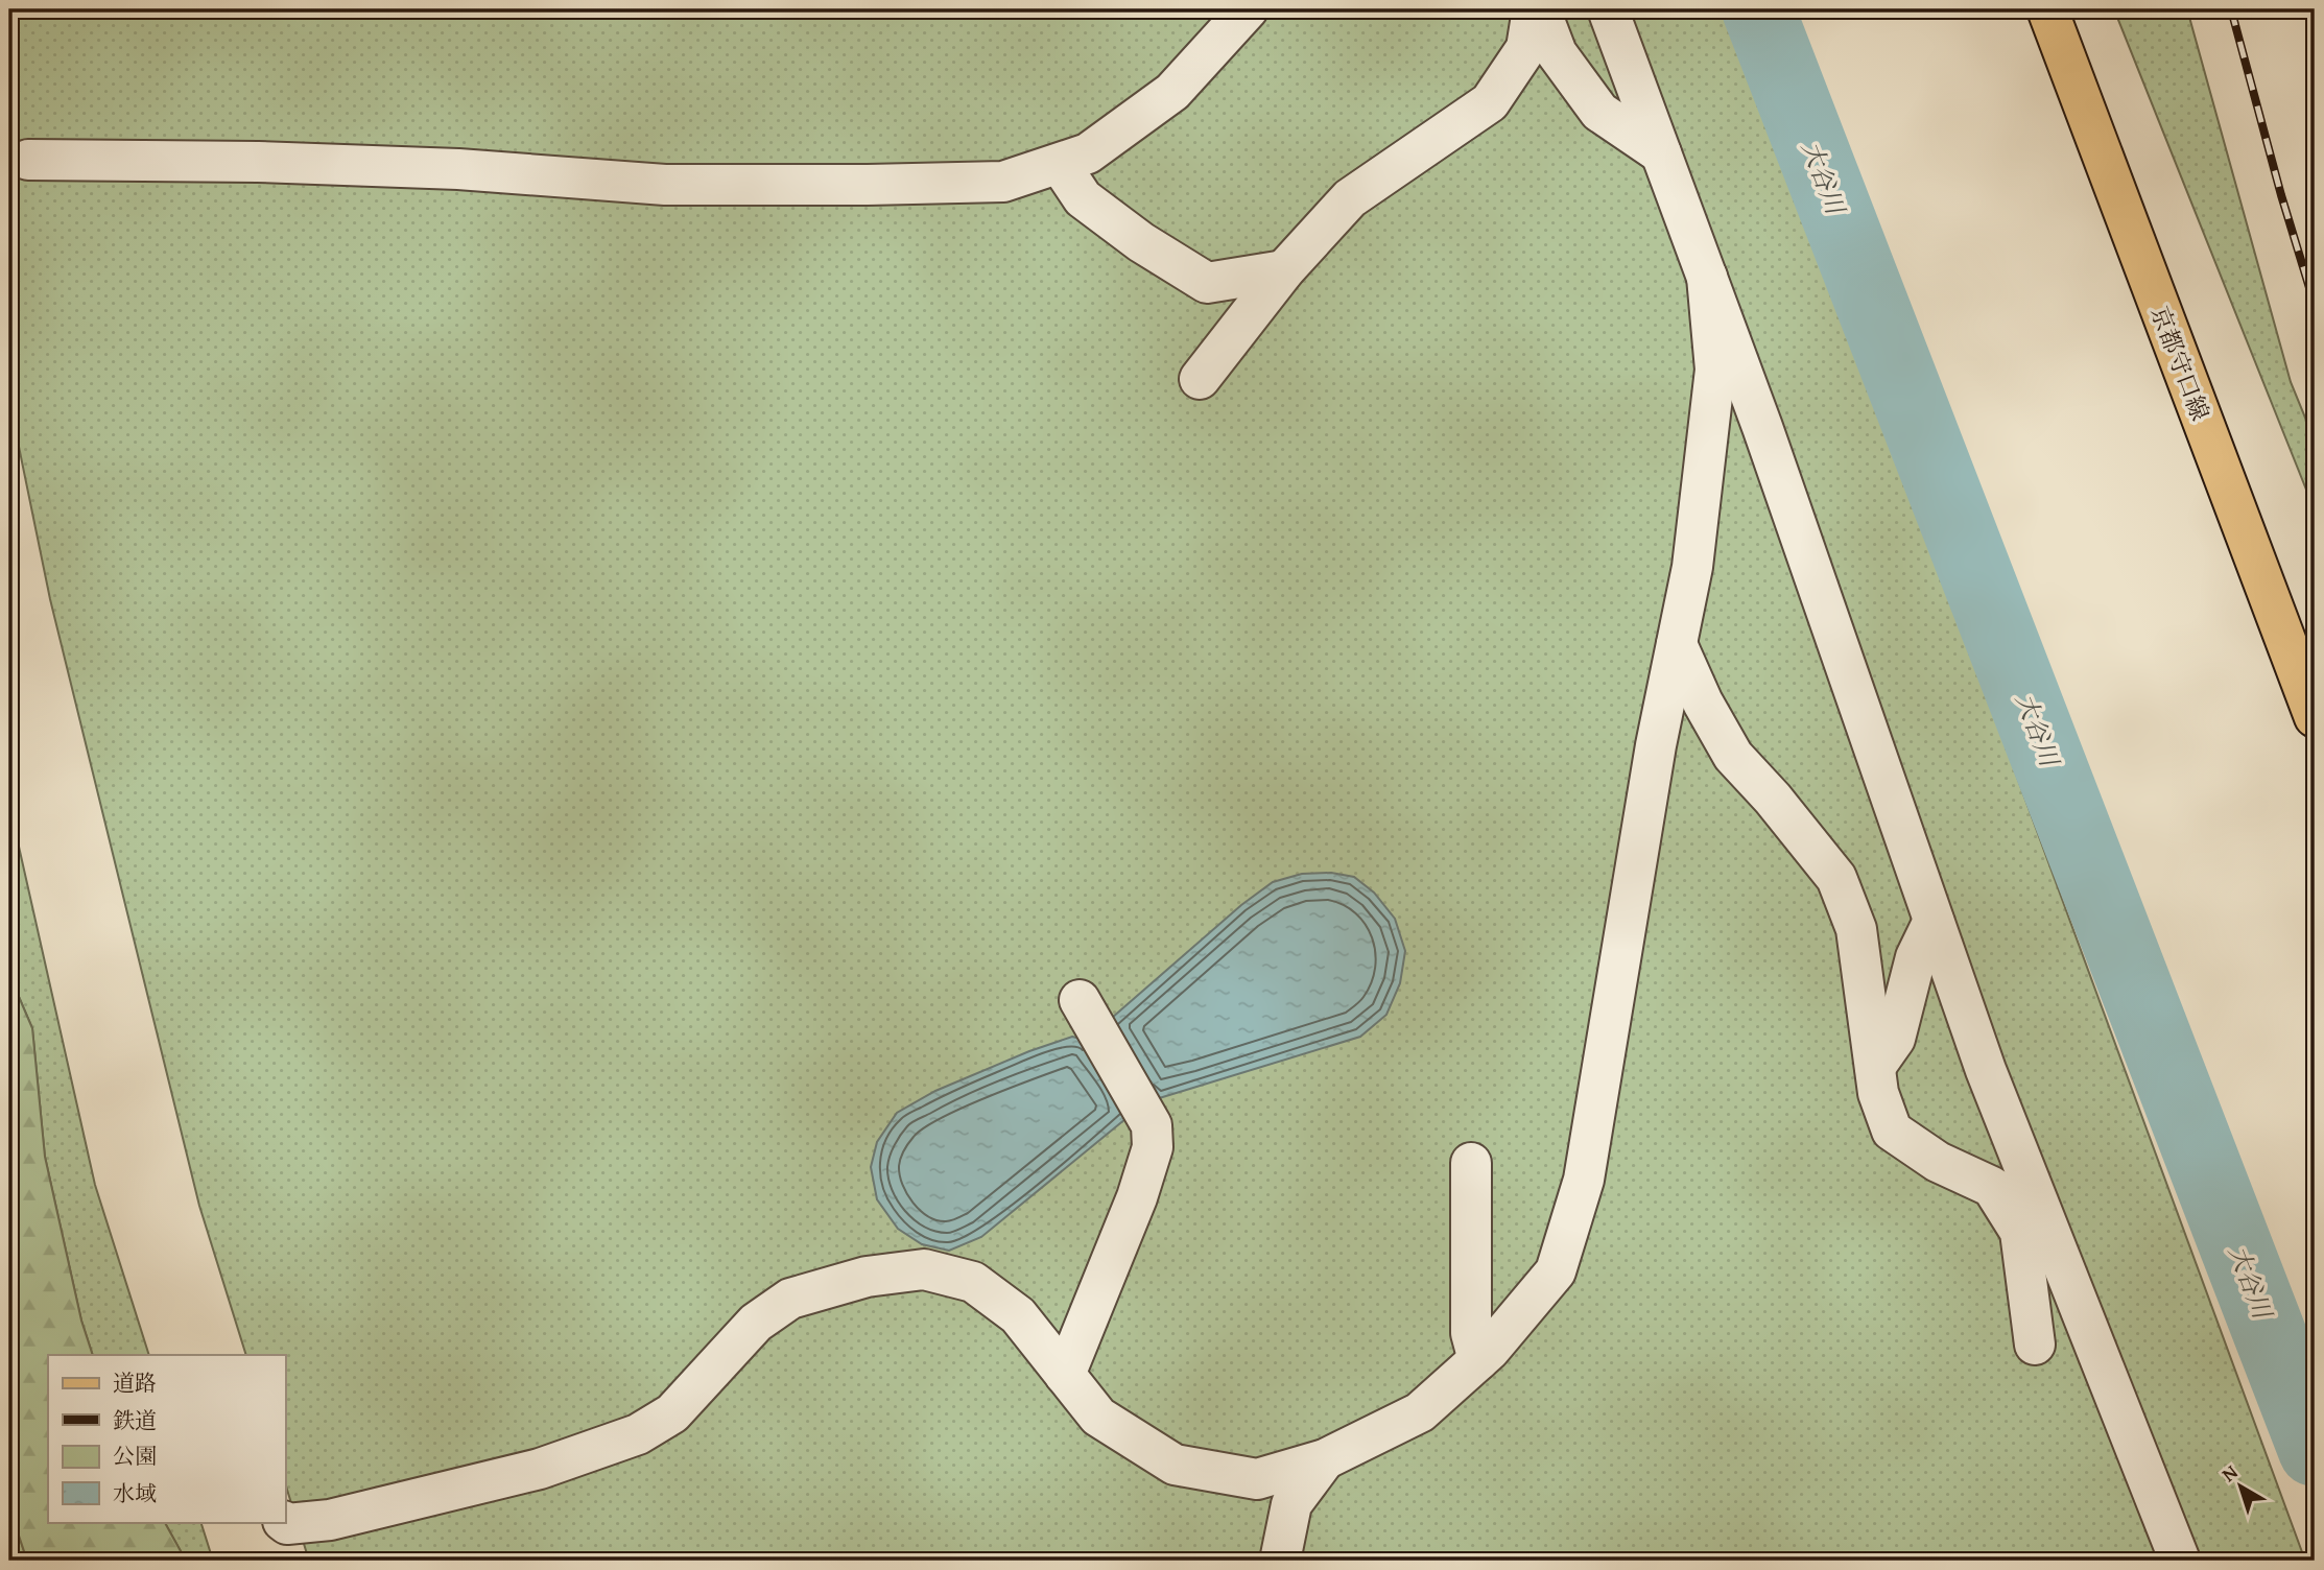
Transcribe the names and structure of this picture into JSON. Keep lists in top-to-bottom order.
{
  "streets": {
    "main road": ["京都守口線"]
  },
  "water": ["大谷川"],
  "legend": [
    "道路",
    "鉄道",
    "公園",
    "水域"
  ],
  "north": "top left"
}
